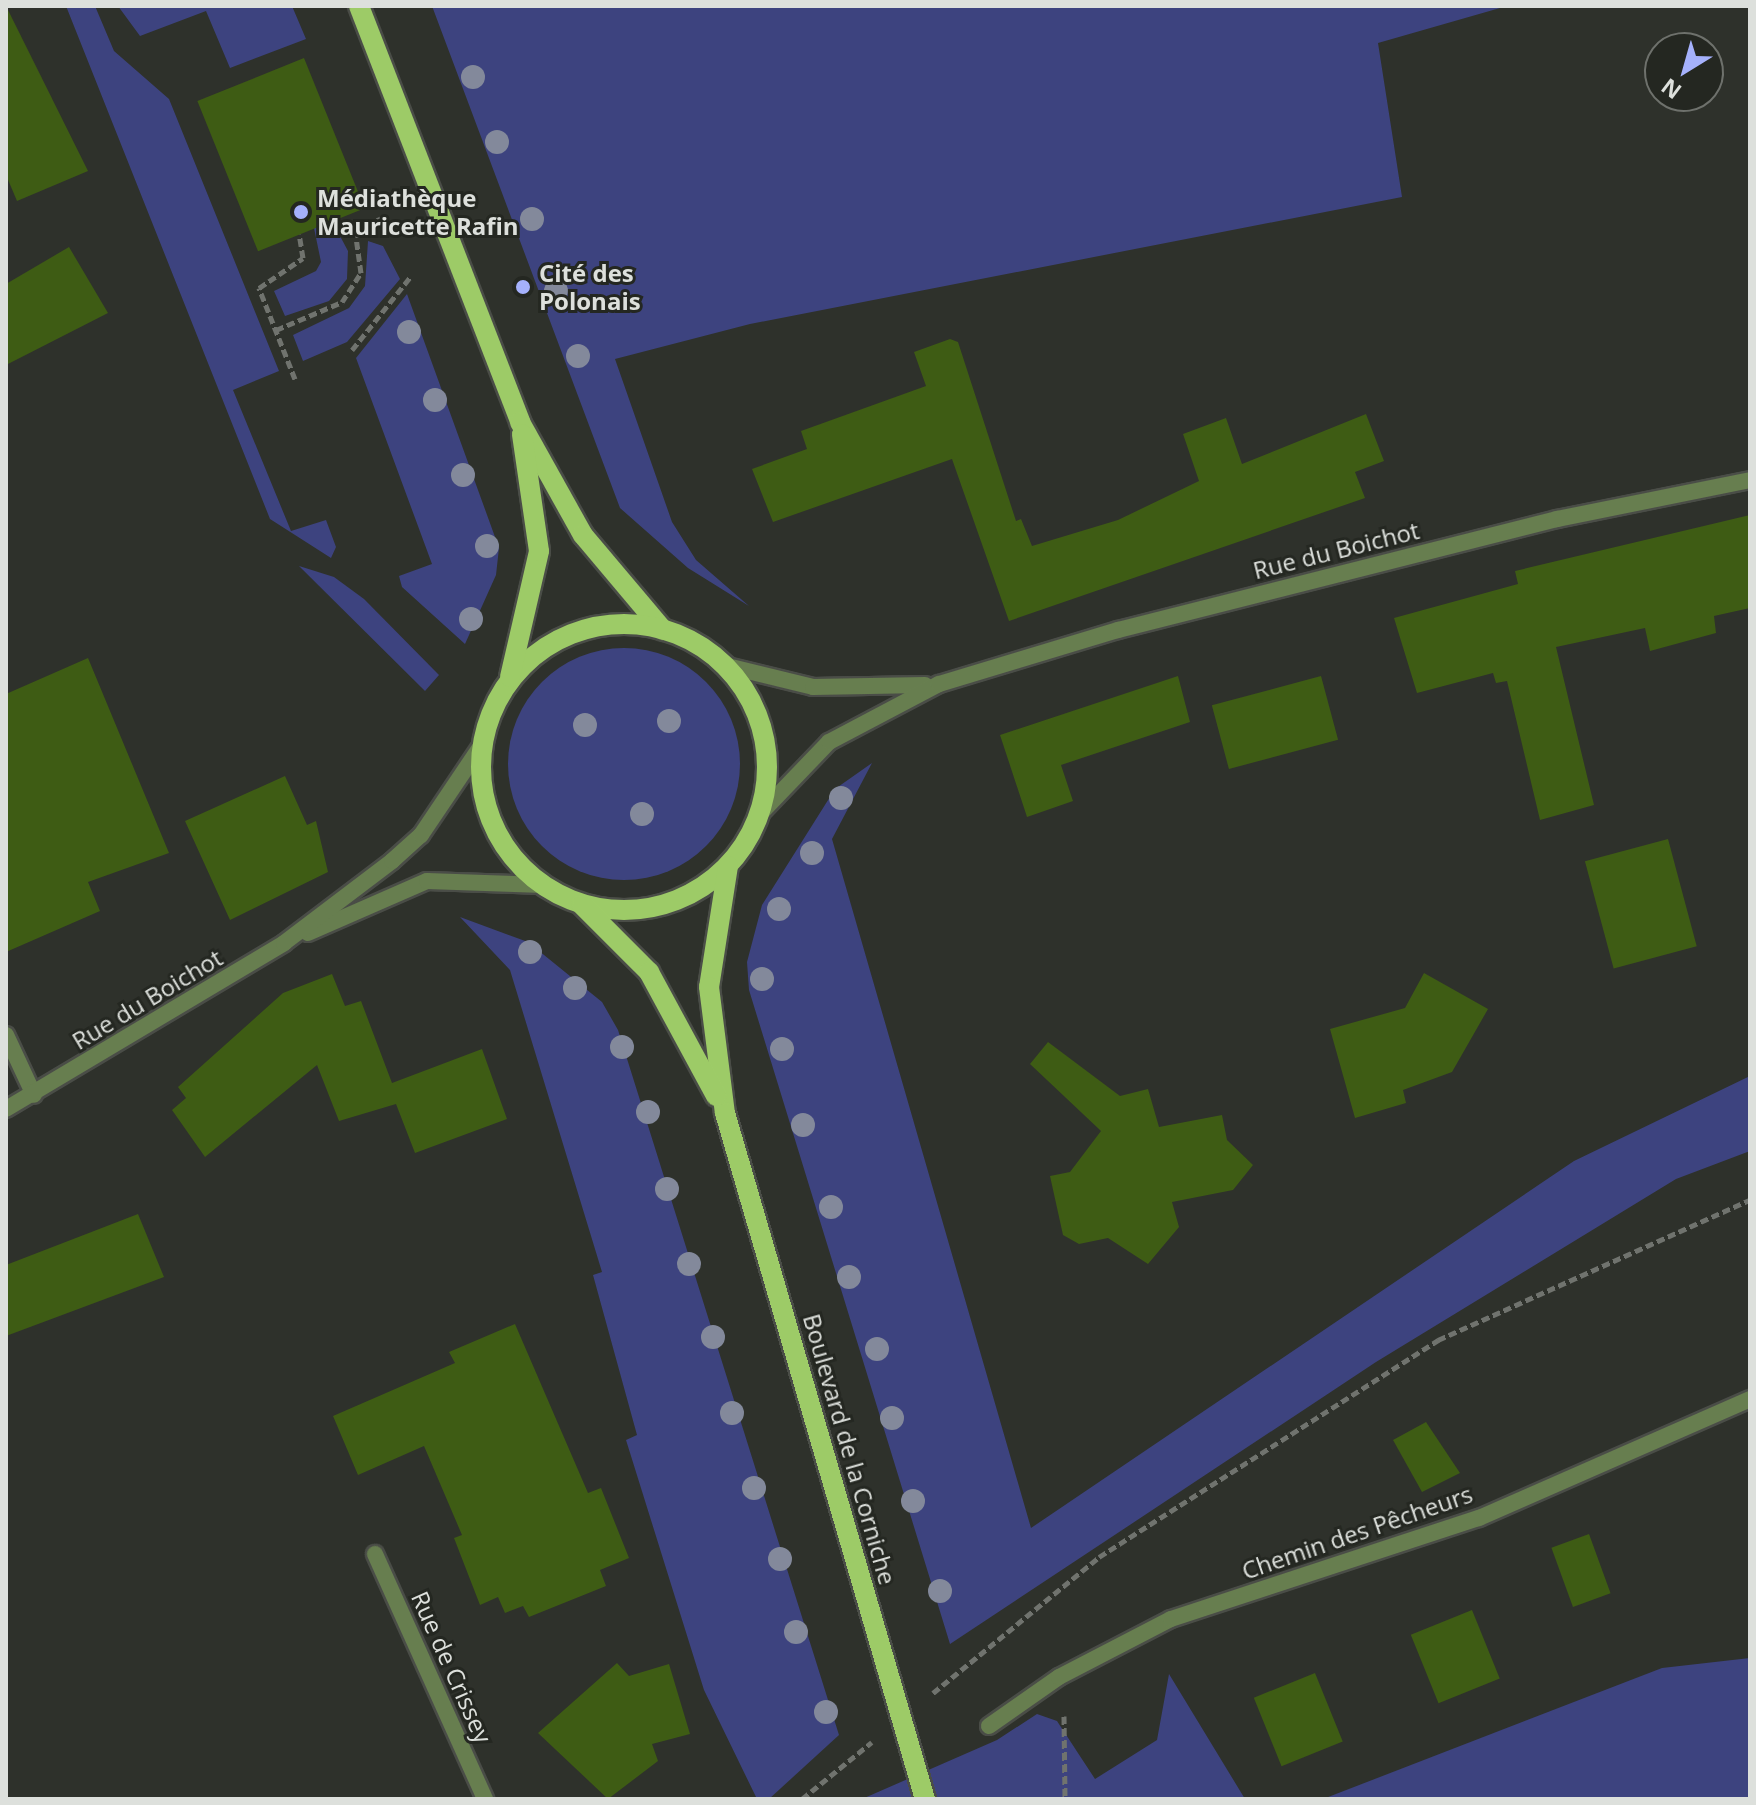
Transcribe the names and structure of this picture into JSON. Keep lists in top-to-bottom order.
{
  "streets": {
    "main road": ["Boulevard de la Corniche"],
    "street": ["Rue du Boichot", "Chemin des Pêcheurs", "Rue de Crissey"]
  },
  "crossings": [
    ["Rue du Boichot", "Boulevard de la Corniche"]
  ],
  "places": ["Médiathèque Mauricette Rafin", "Cité des Polonais"],
  "north": "bottom left"
}
